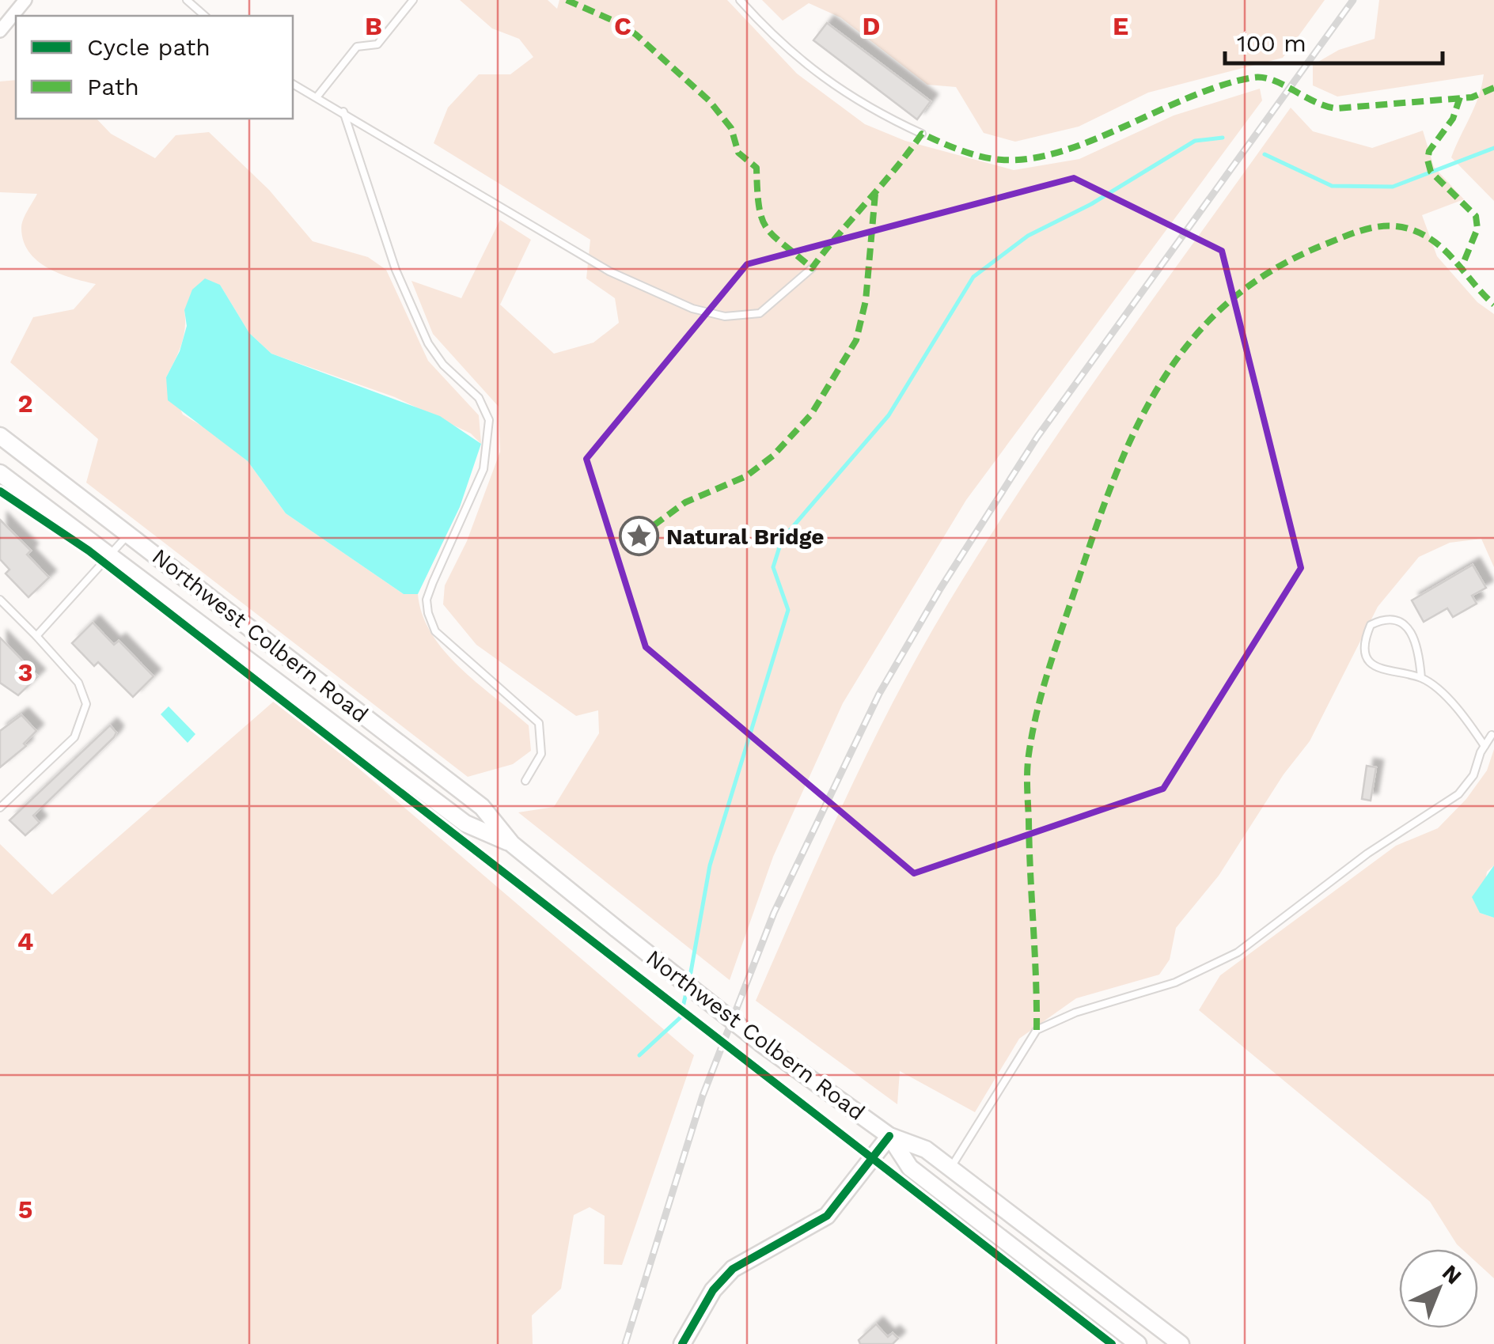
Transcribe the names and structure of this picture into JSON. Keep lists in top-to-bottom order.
{
  "streets": {
    "main road": ["Northwest Colbern Road"]
  },
  "places": {
    "place": ["Natural Bridge"]
  },
  "legend": ["Cycle path", "Path"],
  "scale_bar": "100 m",
  "north": "top right",
  "grid": {
    "columns": [
      "B",
      "C",
      "D",
      "E"
    ],
    "rows": [
      "2",
      "3",
      "4",
      "5"
    ]
  }
}
